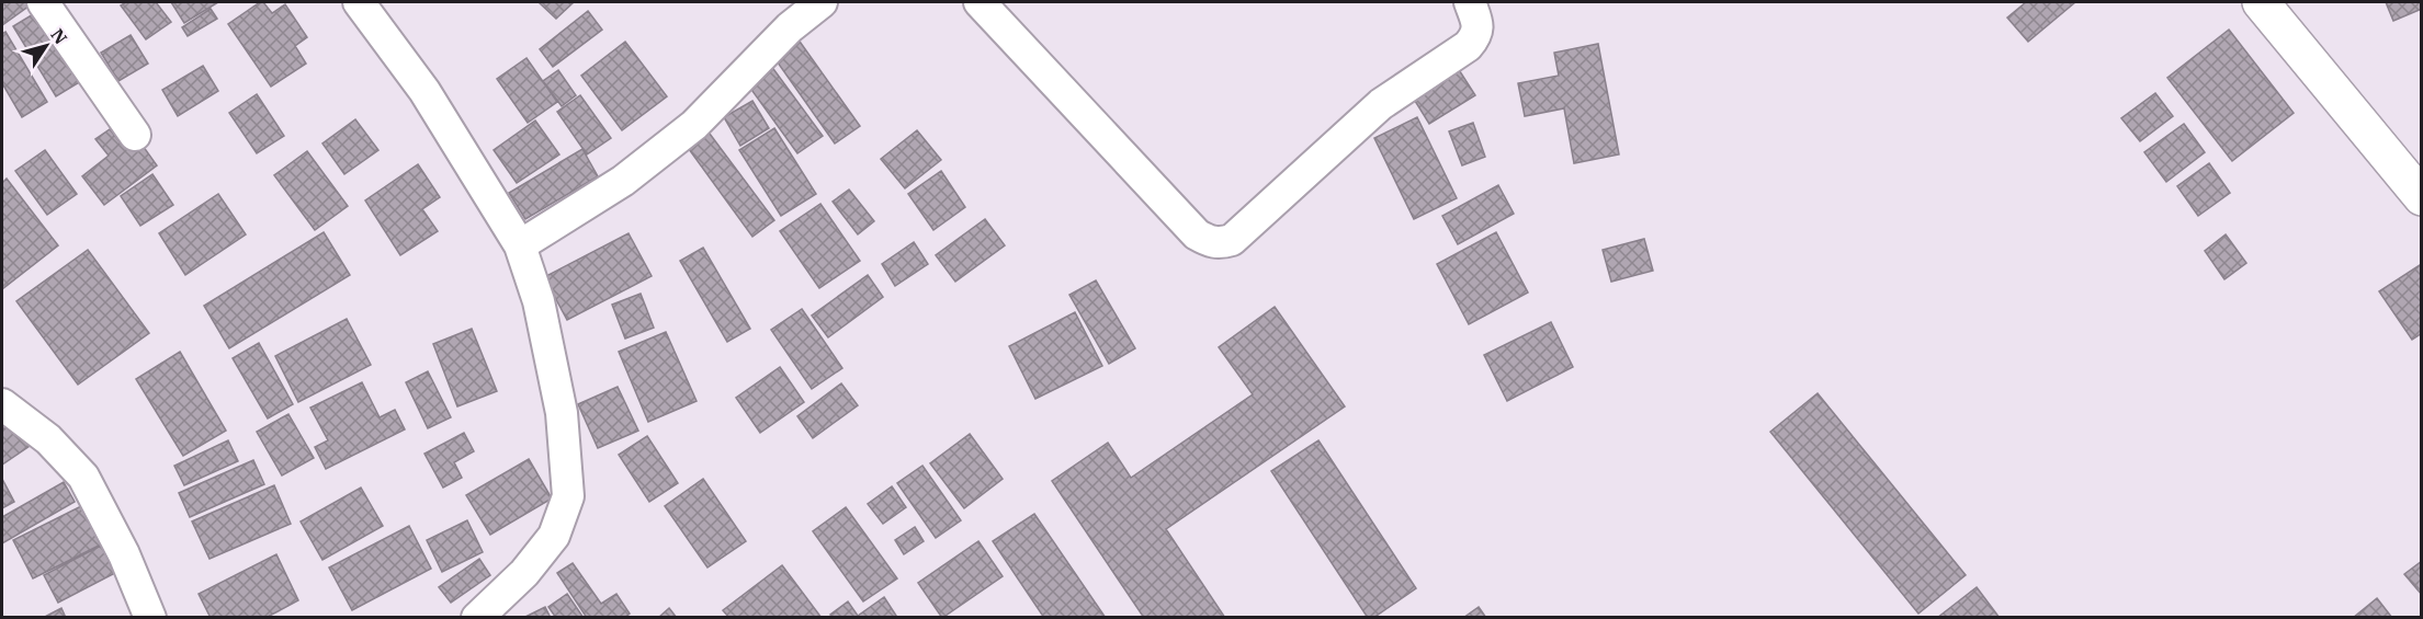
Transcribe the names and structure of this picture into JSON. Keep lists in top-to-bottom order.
{
  "north": "top right"
}
